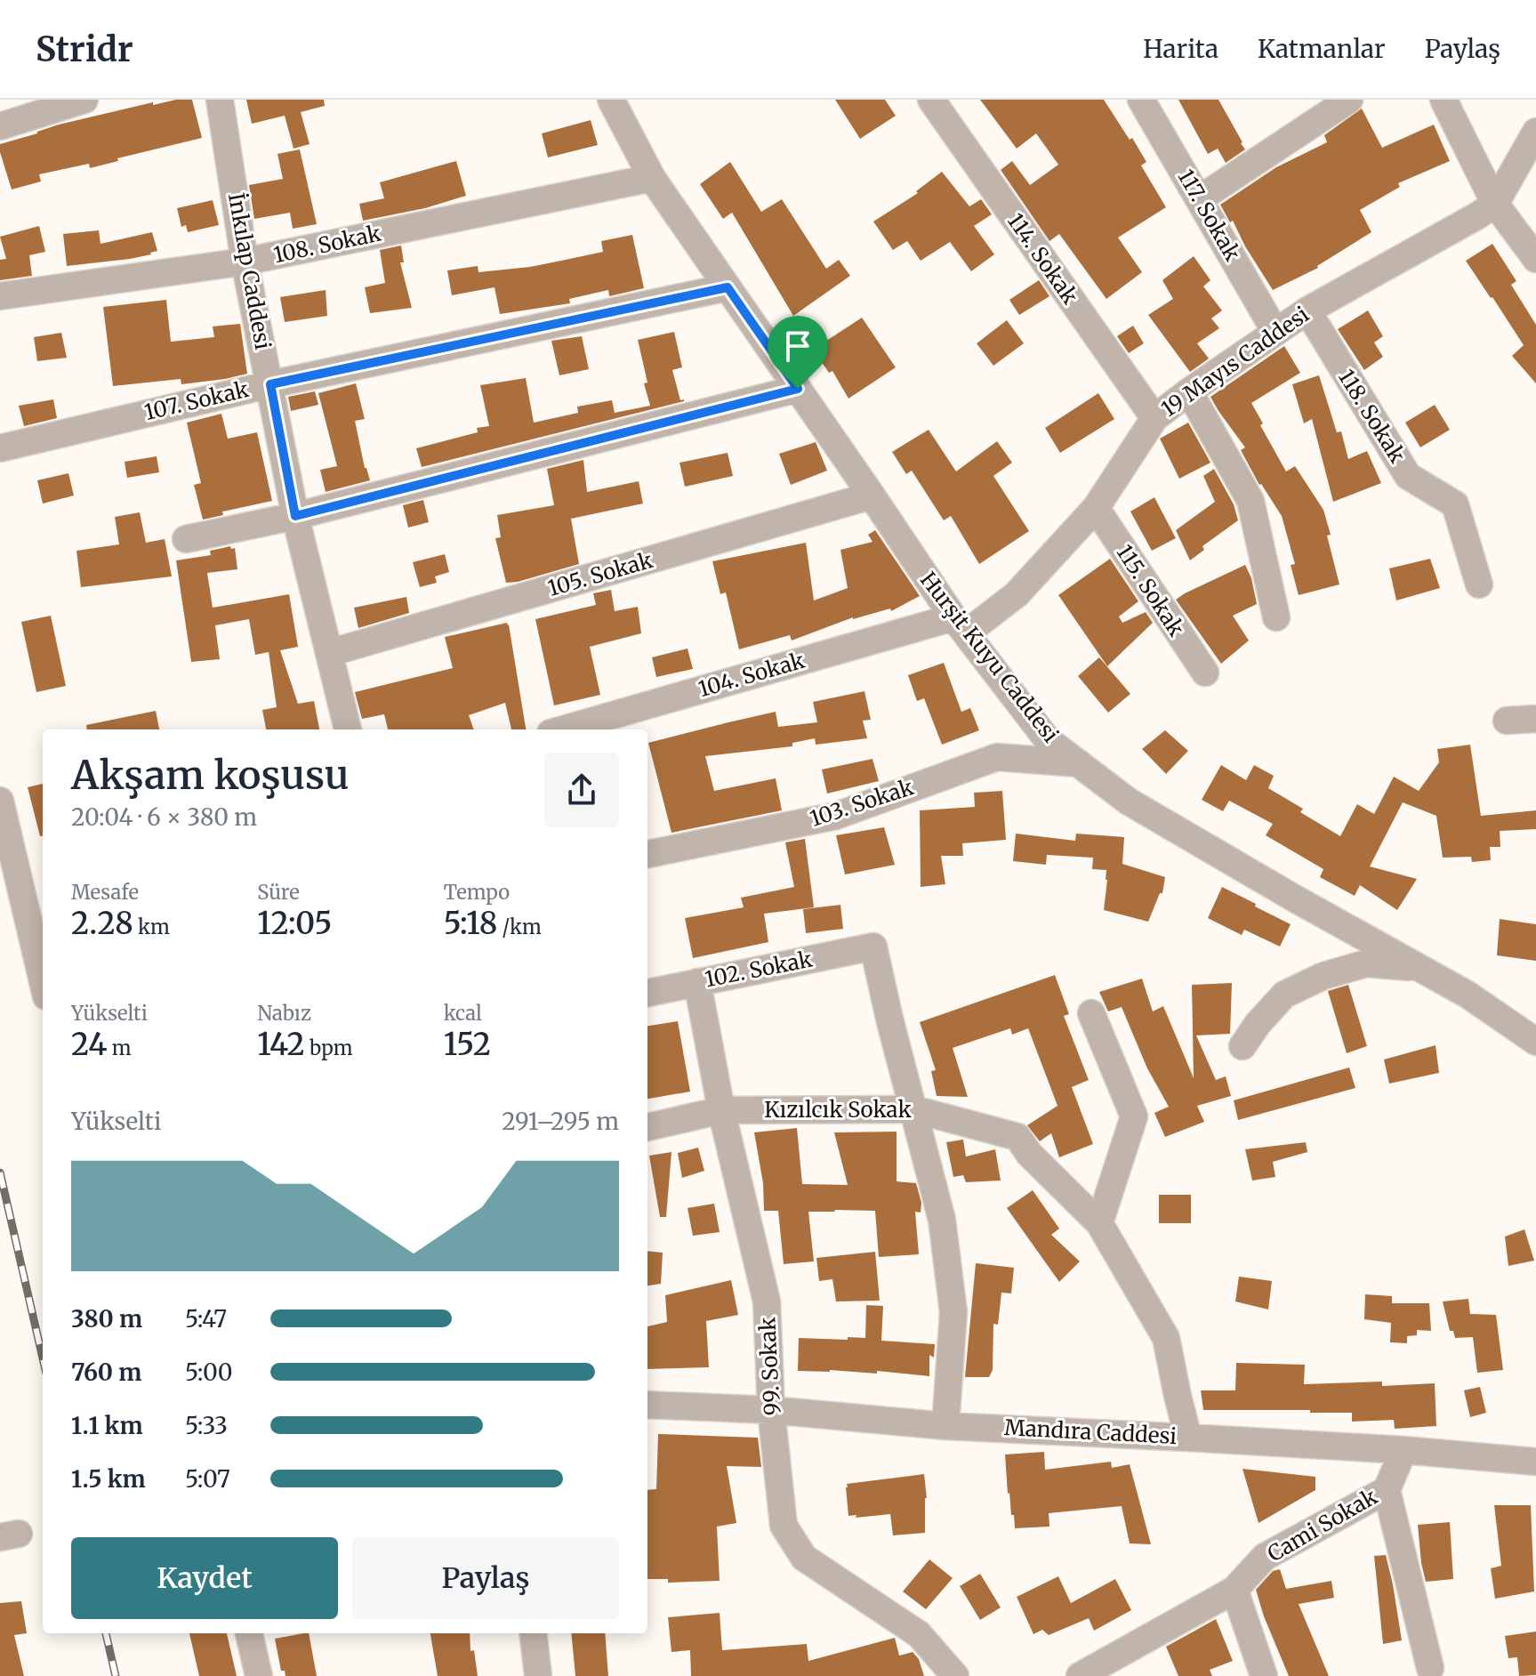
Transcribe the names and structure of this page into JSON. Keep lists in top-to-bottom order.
{
  "streets": {
    "street": [
      "117. Sokak",
      "108. Sokak",
      "114. Sokak",
      "İnkılap Caddesi",
      "19 Mayıs Caddesi",
      "107. Sokak",
      "118. Sokak",
      "105. Sokak",
      "115. Sokak",
      "Hurşit Kuyu Caddesi",
      "104. Sokak",
      "103. Sokak",
      "102. Sokak",
      "Kızılcık Sokak",
      "99. Sokak",
      "Mandıra Caddesi",
      "Cami Sokak"
    ]
  },
  "crossings": [
    ["117. Sokak", "19 Mayıs Caddesi"],
    ["108. Sokak", "İnkılap Caddesi"],
    ["108. Sokak", "Hurşit Kuyu Caddesi"],
    ["114. Sokak", "19 Mayıs Caddesi"],
    ["İnkılap Caddesi", "107. Sokak"],
    ["İnkılap Caddesi", "105. Sokak"],
    ["19 Mayıs Caddesi", "118. Sokak"],
    ["19 Mayıs Caddesi", "115. Sokak"],
    ["19 Mayıs Caddesi", "Hurşit Kuyu Caddesi"],
    ["19 Mayıs Caddesi", "104. Sokak"],
    ["107. Sokak", "Hurşit Kuyu Caddesi"],
    ["105. Sokak", "Hurşit Kuyu Caddesi"],
    ["Hurşit Kuyu Caddesi", "104. Sokak"],
    ["Hurşit Kuyu Caddesi", "103. Sokak"],
    ["102. Sokak", "Kızılcık Sokak"],
    ["102. Sokak", "99. Sokak"],
    ["Kızılcık Sokak", "99. Sokak"],
    ["Kızılcık Sokak", "Mandıra Caddesi"],
    ["99. Sokak", "Mandıra Caddesi"],
    ["Mandıra Caddesi", "Cami Sokak"]
  ],
  "page": {
    "header": "Stridr",
    "nav": ["Harita", "Katmanlar", "Paylaş"],
    "heading": ["Akşam koşusu", "20:04 · 6 × 380 m"],
    "stats": [
      ["Mesafe", "2.28 km"],
      ["Süre", "12:05"],
      ["Tempo", "5:18 /km"],
      ["Yükselti", "24 m"],
      ["Nabız", "142 bpm"],
      ["kcal", "152"]
    ],
    "chart": ["Yükselti", "291–295 m"],
    "list": [
      {
        "name": "380 m",
        "note": "5:47"
      },
      {
        "name": "760 m",
        "note": "5:00"
      },
      {
        "name": "1.1 km",
        "note": "5:33"
      },
      {
        "name": "1.5 km",
        "note": "5:07"
      }
    ],
    "buttons": ["Kaydet", "Paylaş"]
  }
}
